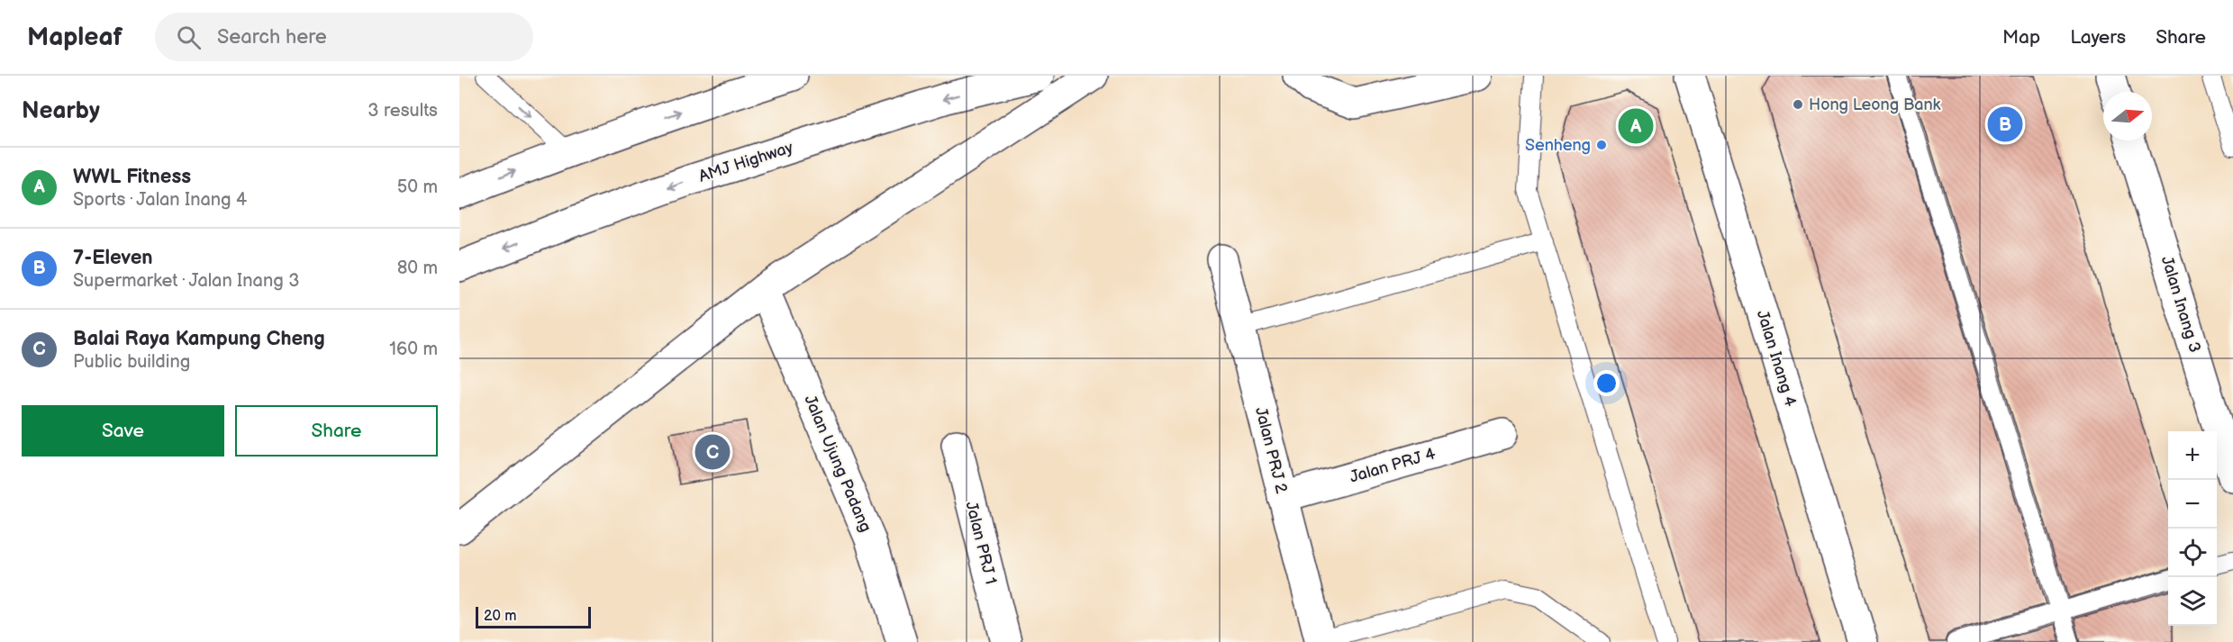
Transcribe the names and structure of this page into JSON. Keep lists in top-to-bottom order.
{
  "streets": {
    "main road": [
      "AMJ Highway",
      "Jalan Inang 3",
      "Jalan Inang 4",
      "Jalan PRJ 2",
      "Jalan Ujung Padang",
      "Jalan PRJ 4",
      "Jalan PRJ 1"
    ]
  },
  "crossings": [
    ["Jalan PRJ 2", "Jalan PRJ 4"]
  ],
  "places": ["Hong Leong Bank", "Senheng"],
  "scale_bar": "20 m",
  "north": "right",
  "page": {
    "header": "Mapleaf",
    "search": "Search here",
    "nav": ["Map", "Layers", "Share"],
    "heading": ["Nearby", "3 results"],
    "pins": ["B", "A", "C"],
    "list": [
      {
        "mark": "A",
        "name": "WWL Fitness",
        "note": "Sports · Jalan Inang 4",
        "value": "50 m"
      },
      {
        "mark": "B",
        "name": "7-Eleven",
        "note": "Supermarket · Jalan Inang 3",
        "value": "80 m"
      },
      {
        "mark": "C",
        "name": "Balai Raya Kampung Cheng",
        "note": "Public building",
        "value": "160 m"
      }
    ],
    "buttons": ["Save", "Share"],
    "map_buttons": ["+", "−"],
    "scale": "20 m"
  }
}
